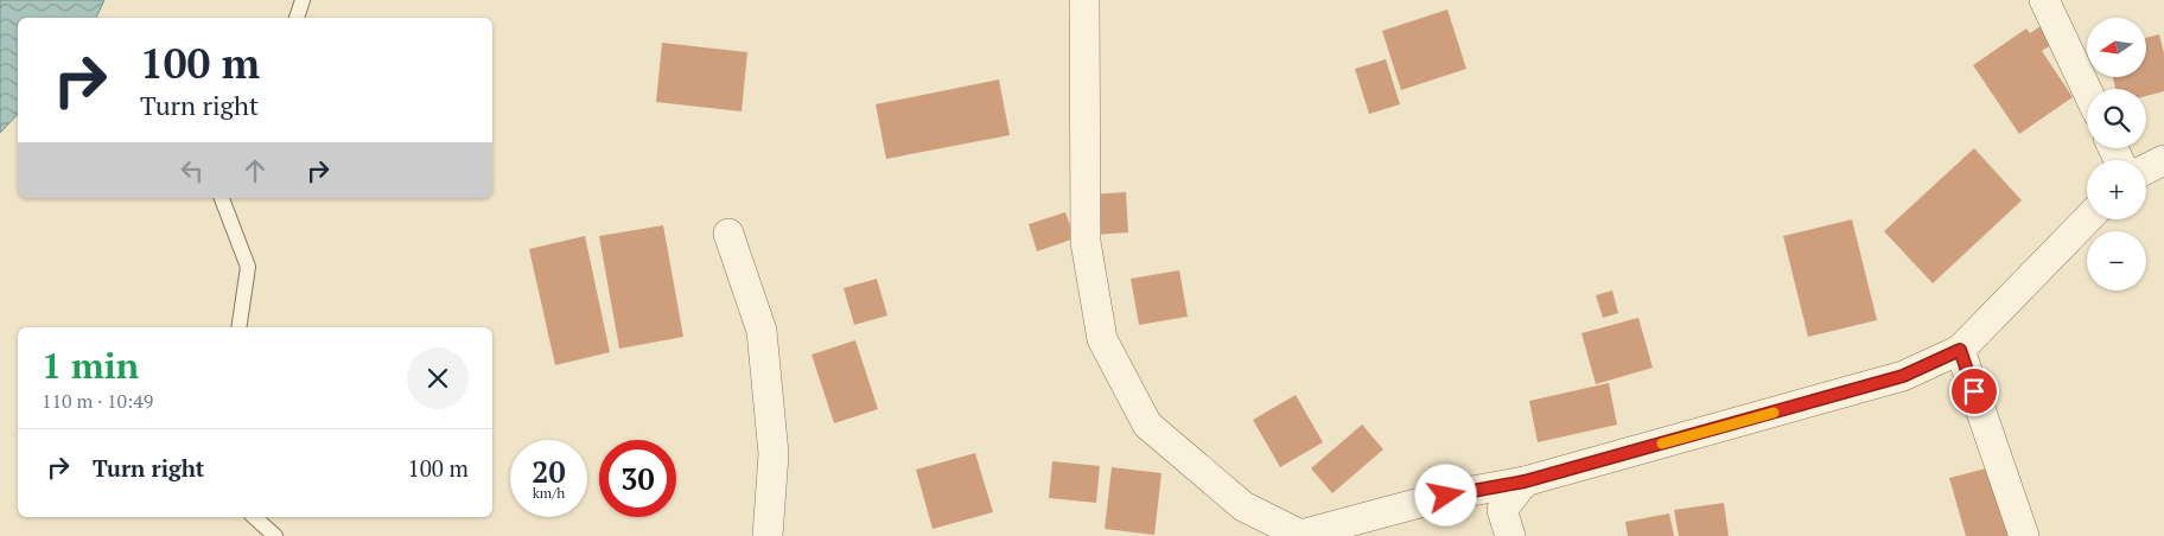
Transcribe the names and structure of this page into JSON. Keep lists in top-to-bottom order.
{
  "north": "left",
  "page": {
    "map_buttons": ["+", "−"],
    "turn": ["100 m", "Turn right"],
    "heading": ["1 min", "110 m · 10:49"],
    "list": [
      {
        "name": "Turn right",
        "value": "100 m"
      }
    ],
    "speed": "20 km/h",
    "limit": "30"
  }
}
